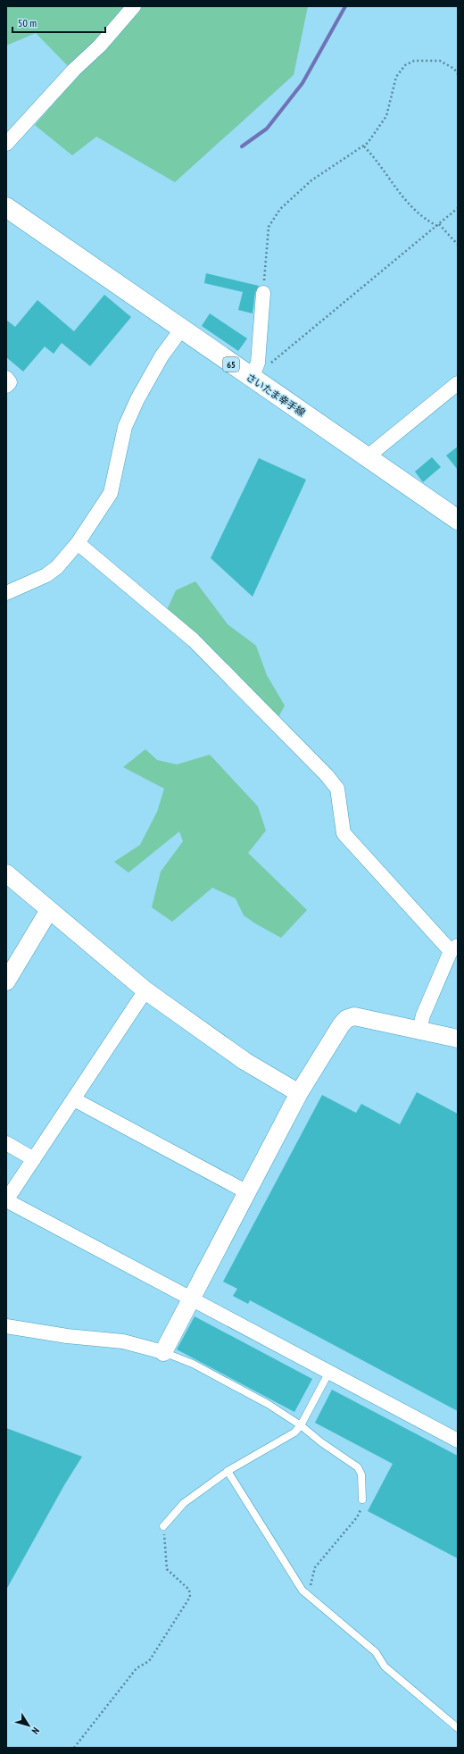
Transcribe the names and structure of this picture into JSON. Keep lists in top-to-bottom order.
{
  "streets": {
    "main road": ["65", "さいたま幸手線"]
  },
  "scale_bar": "50 m",
  "north": "bottom right"
}
